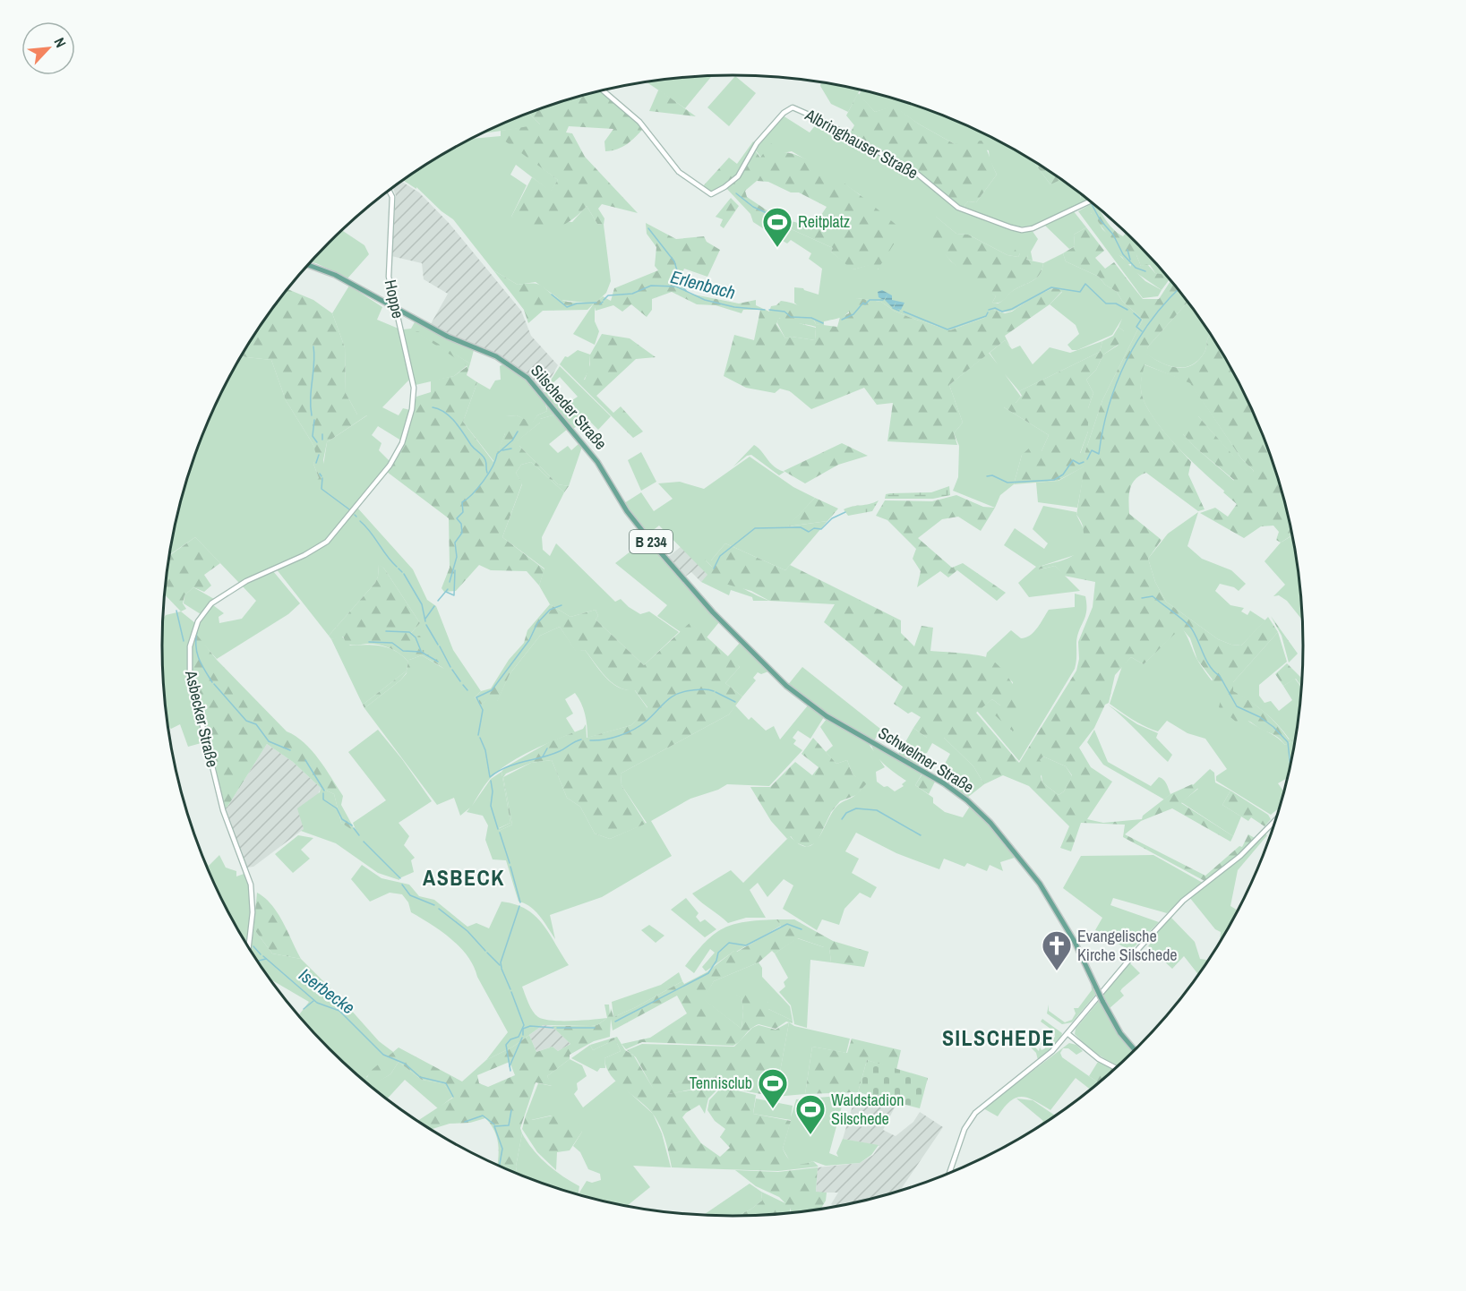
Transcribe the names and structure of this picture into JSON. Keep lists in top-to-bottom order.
{
  "streets": {
    "main road": [
      "Albringhauser Straße",
      "Hoppe",
      "Silscheder Straße",
      "B 234",
      "Asbecker Straße",
      "Schwelmer Straße"
    ]
  },
  "crossings": [
    ["Hoppe", "Silscheder Straße"],
    ["Hoppe", "Asbecker Straße"],
    ["Silscheder Straße", "Schwelmer Straße"]
  ],
  "districts": ["ASBECK", "SILSCHEDE"],
  "water": ["Erlenbach", "Iserbecke"],
  "places": {
    "sports": ["Reitplatz", "Tennisclub", "Waldstadion Silschede"],
    "church": ["Evangelische Kirche Silschede"]
  },
  "north": "top right"
}
